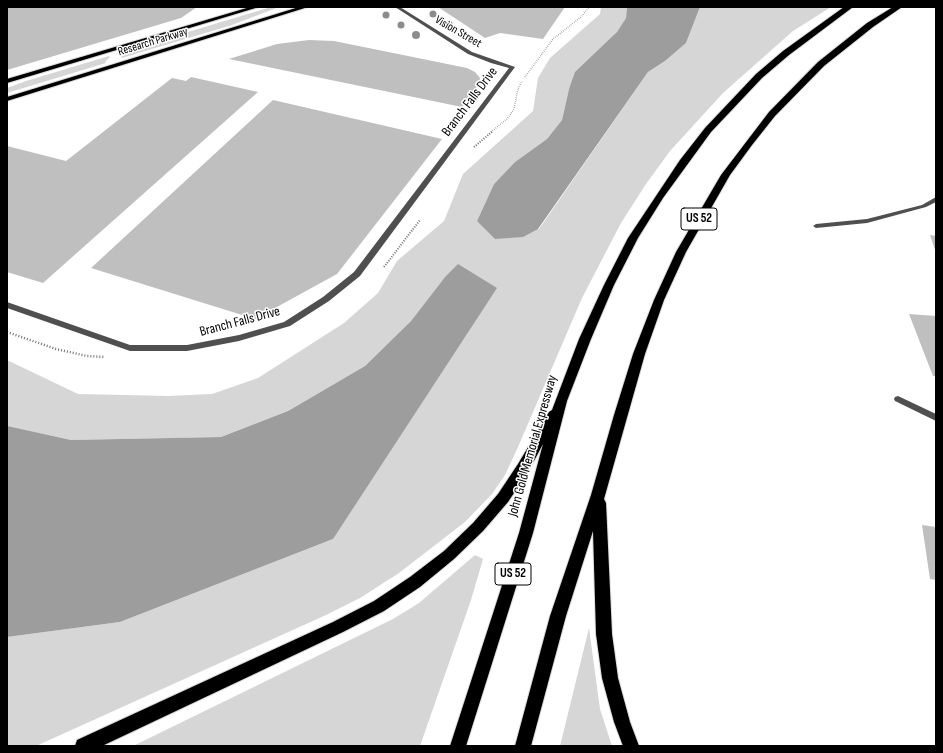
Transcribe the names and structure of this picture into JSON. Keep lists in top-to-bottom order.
{
  "streets": {
    "highway": ["US 52", "John Gold Memorial Expressway"],
    "main road": ["Research Parkway"],
    "street": ["Vision Street", "Branch Falls Drive"]
  },
  "crossings": [
    ["Vision Street", "Branch Falls Drive"]
  ]
}
